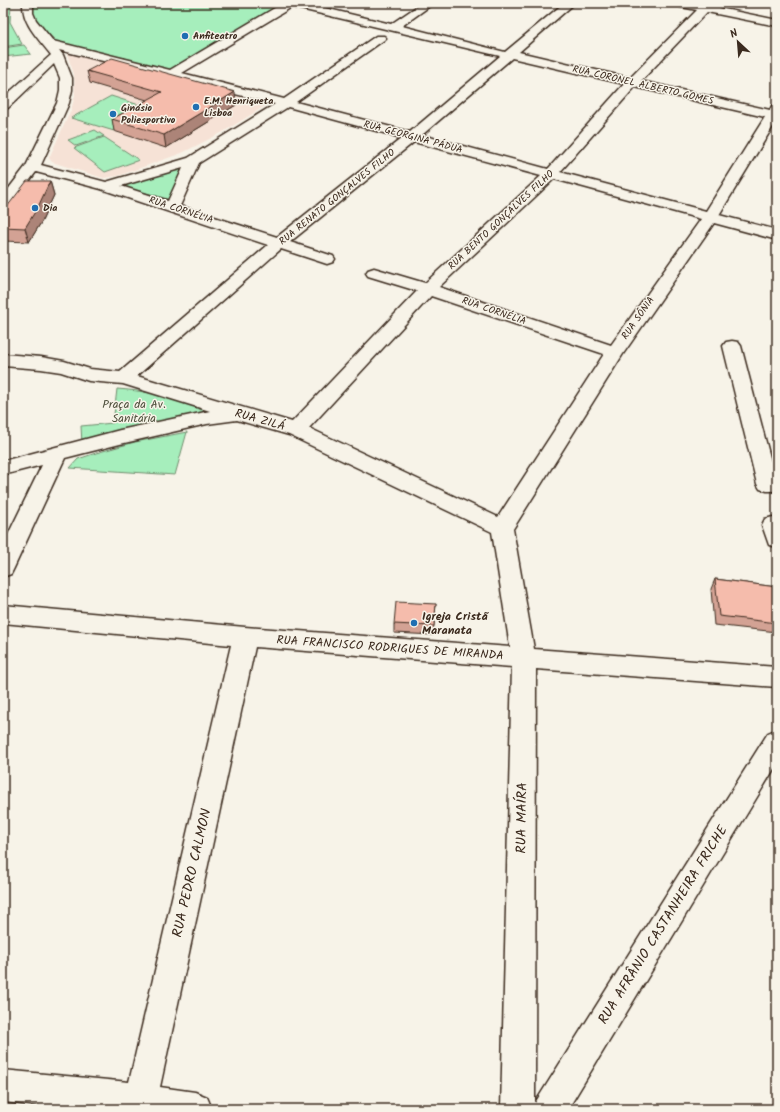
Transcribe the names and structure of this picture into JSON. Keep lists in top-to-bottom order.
{
  "streets": {
    "street": [
      "RUA CORONEL ALBERTO GOMES",
      "RUA GEORGINA PÁDUA",
      "RUA RENATO GONÇALVES FILHO",
      "RUA CORNÉLIA",
      "RUA BENTO GONÇALVES FILHO",
      "RUA SÔNIA",
      "RUA ZILÁ",
      "RUA FRANCISCO RODRIGUES DE MIRANDA",
      "RUA MAÍRA",
      "RUA PEDRO CALMON",
      "RUA AFRÂNIO CASTANHEIRA FRICHE"
    ]
  },
  "crossings": [
    ["RUA CORONEL ALBERTO GOMES", "RUA RENATO GONÇALVES FILHO"],
    ["RUA CORONEL ALBERTO GOMES", "RUA BENTO GONÇALVES FILHO"],
    ["RUA CORONEL ALBERTO GOMES", "RUA SÔNIA"],
    ["RUA GEORGINA PÁDUA", "RUA RENATO GONÇALVES FILHO"],
    ["RUA GEORGINA PÁDUA", "RUA BENTO GONÇALVES FILHO"],
    ["RUA GEORGINA PÁDUA", "RUA SÔNIA"],
    ["RUA RENATO GONÇALVES FILHO", "RUA CORNÉLIA"],
    ["RUA RENATO GONÇALVES FILHO", "RUA ZILÁ"],
    ["RUA CORNÉLIA", "RUA BENTO GONÇALVES FILHO"],
    ["RUA CORNÉLIA", "RUA SÔNIA"],
    ["RUA BENTO GONÇALVES FILHO", "RUA ZILÁ"],
    ["RUA SÔNIA", "RUA ZILÁ"],
    ["RUA SÔNIA", "RUA MAÍRA"],
    ["RUA ZILÁ", "RUA MAÍRA"],
    ["RUA FRANCISCO RODRIGUES DE MIRANDA", "RUA MAÍRA"],
    ["RUA FRANCISCO RODRIGUES DE MIRANDA", "RUA PEDRO CALMON"]
  ],
  "parks": ["Praça da Av. Sanitária"],
  "places": [
    "Anfiteatro",
    "E.M. Henriqueta Lisboa",
    "Ginásio Poliesportivo",
    "Dia",
    "Igreja Cristã Maranata"
  ],
  "north": "top left"
}
